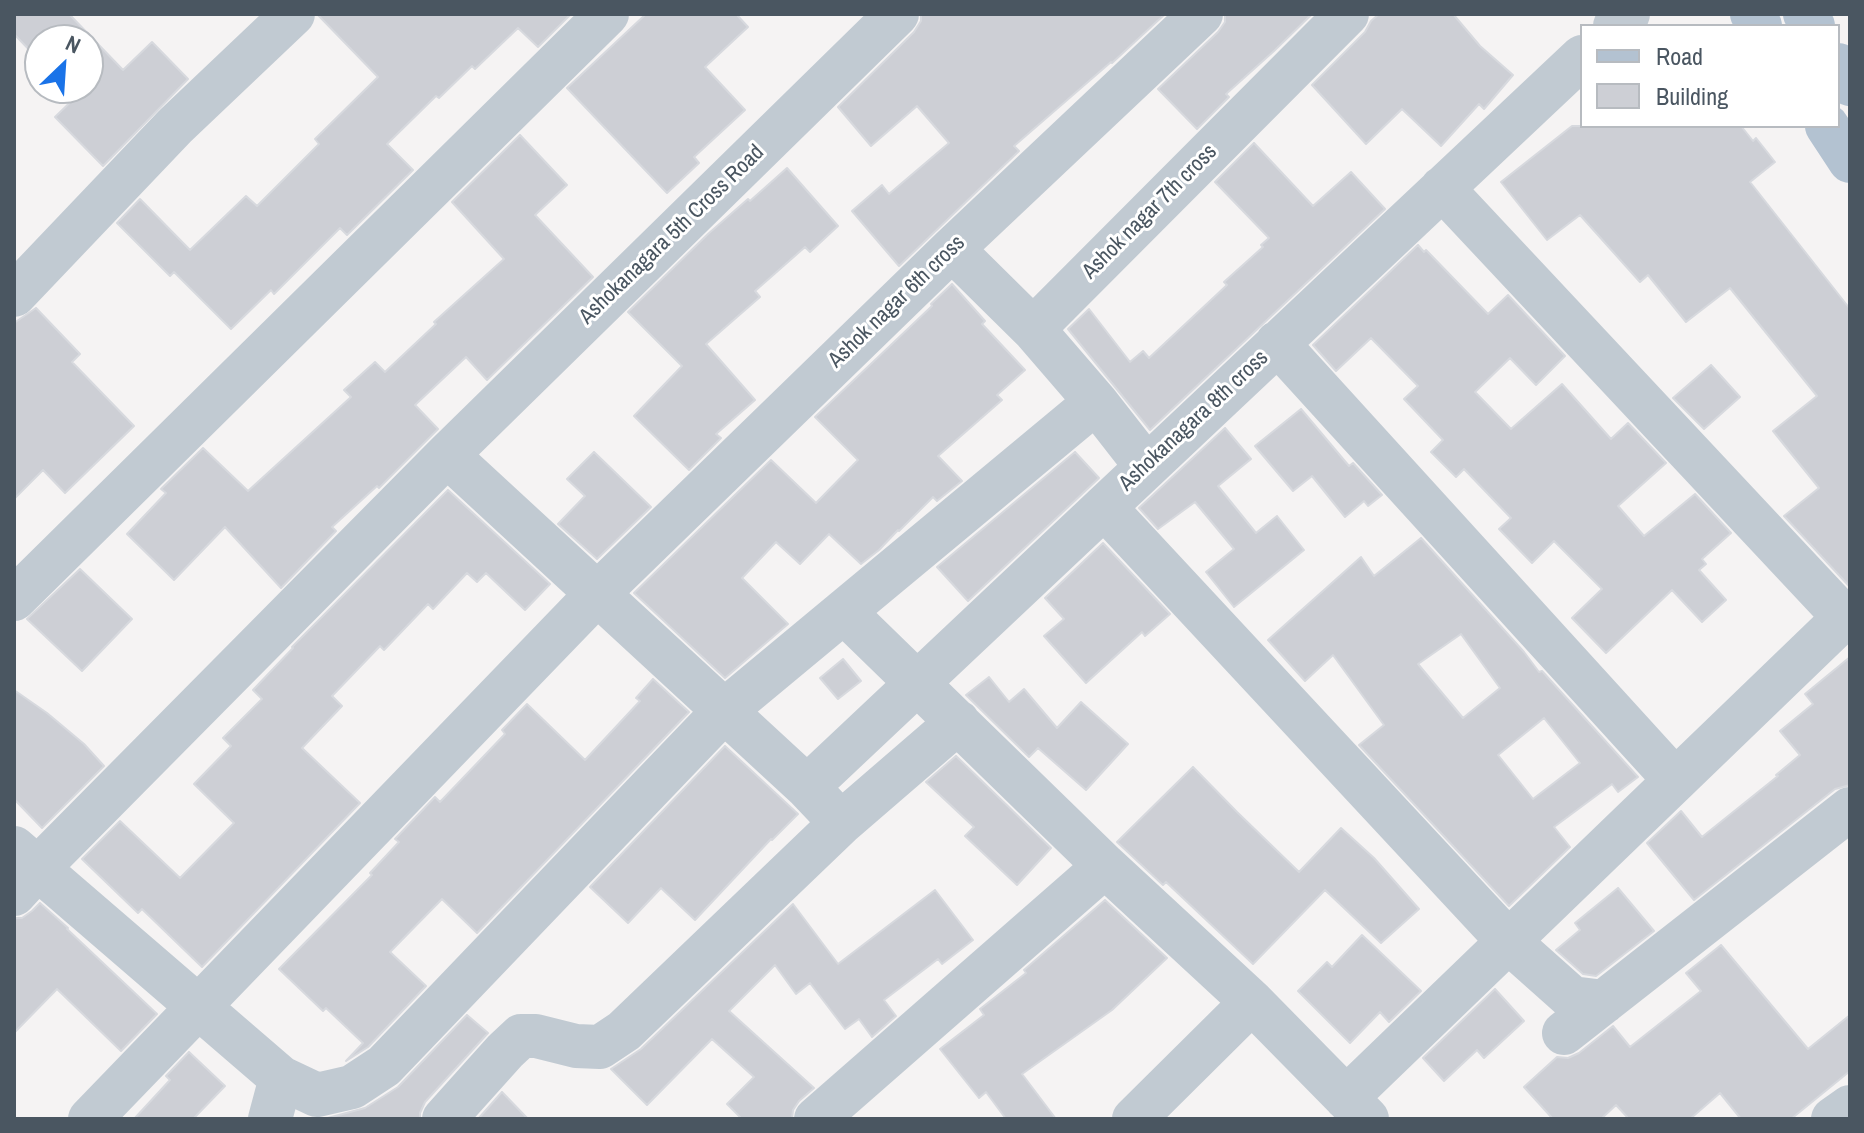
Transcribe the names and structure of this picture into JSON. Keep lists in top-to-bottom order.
{
  "streets": {
    "street": [
      "Ashok nagar 7th cross",
      "Ashokanagara 5th Cross Road",
      "Ashok nagar 6th cross",
      "Ashokanagara 8th cross"
    ]
  },
  "legend": ["Road", "Building"],
  "north": "top right"
}
